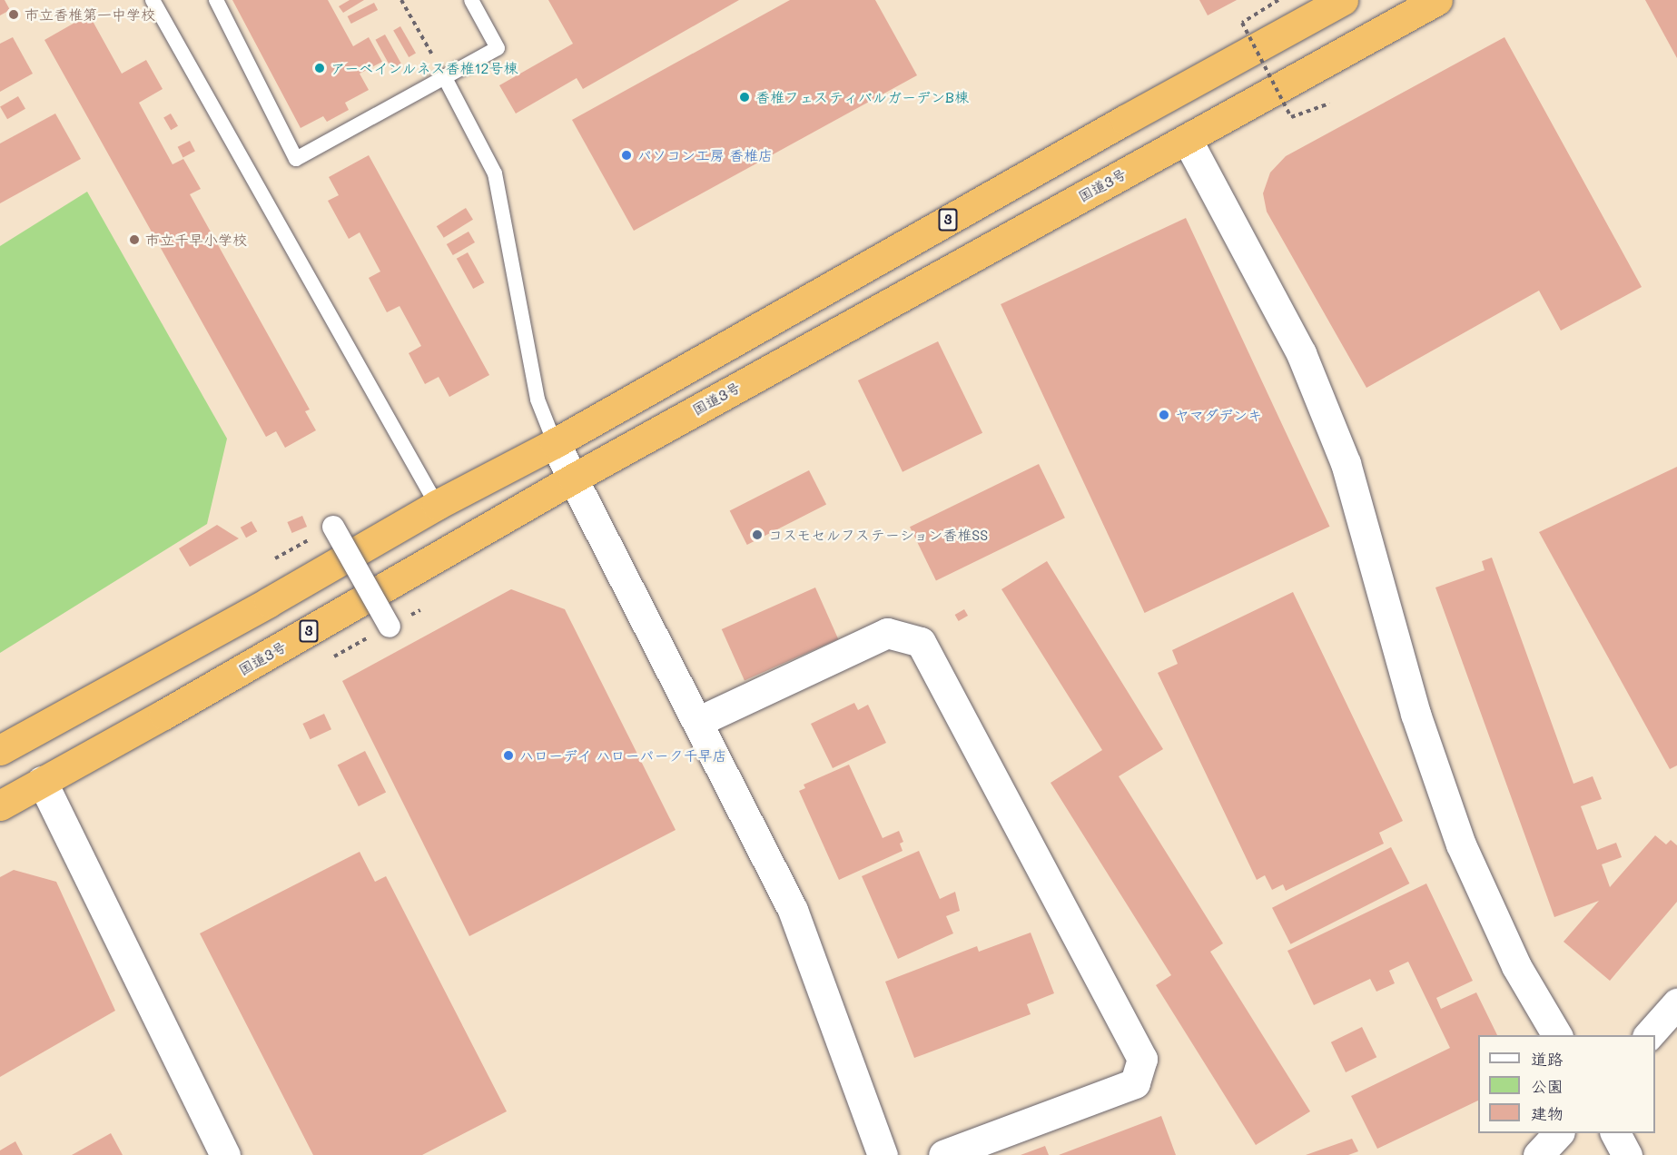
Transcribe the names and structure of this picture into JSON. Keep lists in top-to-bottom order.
{
  "streets": {
    "highway": ["国道3号", "3"]
  },
  "places": [
    "市立香椎第一中学校",
    "アーベインルネス香椎12号棟",
    "香椎フェスティバルガーデンB棟",
    "パソコン工房 香椎店",
    "市立千早小学校",
    "ヤマダデンキ",
    "コスモセルフステーション香椎SS",
    "ハローデイ ハローパーク千早店"
  ],
  "legend": ["道路", "公園", "建物"]
}
